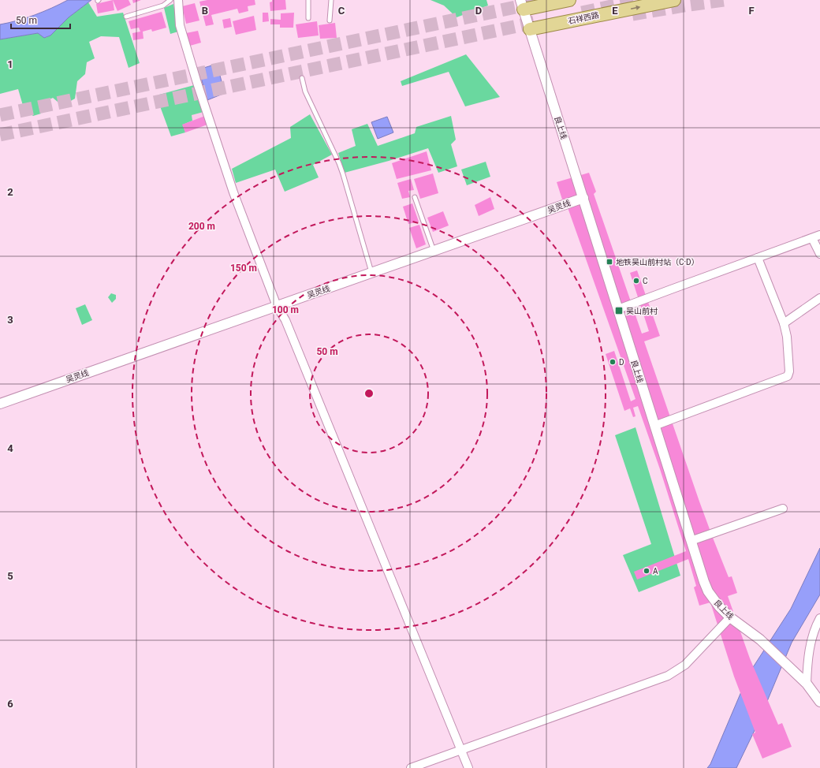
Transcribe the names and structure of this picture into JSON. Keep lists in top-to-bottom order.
{
  "streets": {
    "main road": ["石祥西路"],
    "street": ["良上线", "吴灵线"]
  },
  "crossings": [
    ["良上线", "吴灵线"]
  ],
  "places": {
    "transit": ["地铁吴山前村站（C·D）", "吴山前村"],
    "other": ["C", "D", "A"]
  },
  "scale_bar": "50 m",
  "grid": {
    "columns": [
      "B",
      "C",
      "D",
      "E",
      "F"
    ],
    "rows": [
      "1",
      "2",
      "3",
      "4",
      "5",
      "6"
    ]
  },
  "rings": [
    "200 m",
    "150 m",
    "100 m",
    "50 m"
  ]
}
